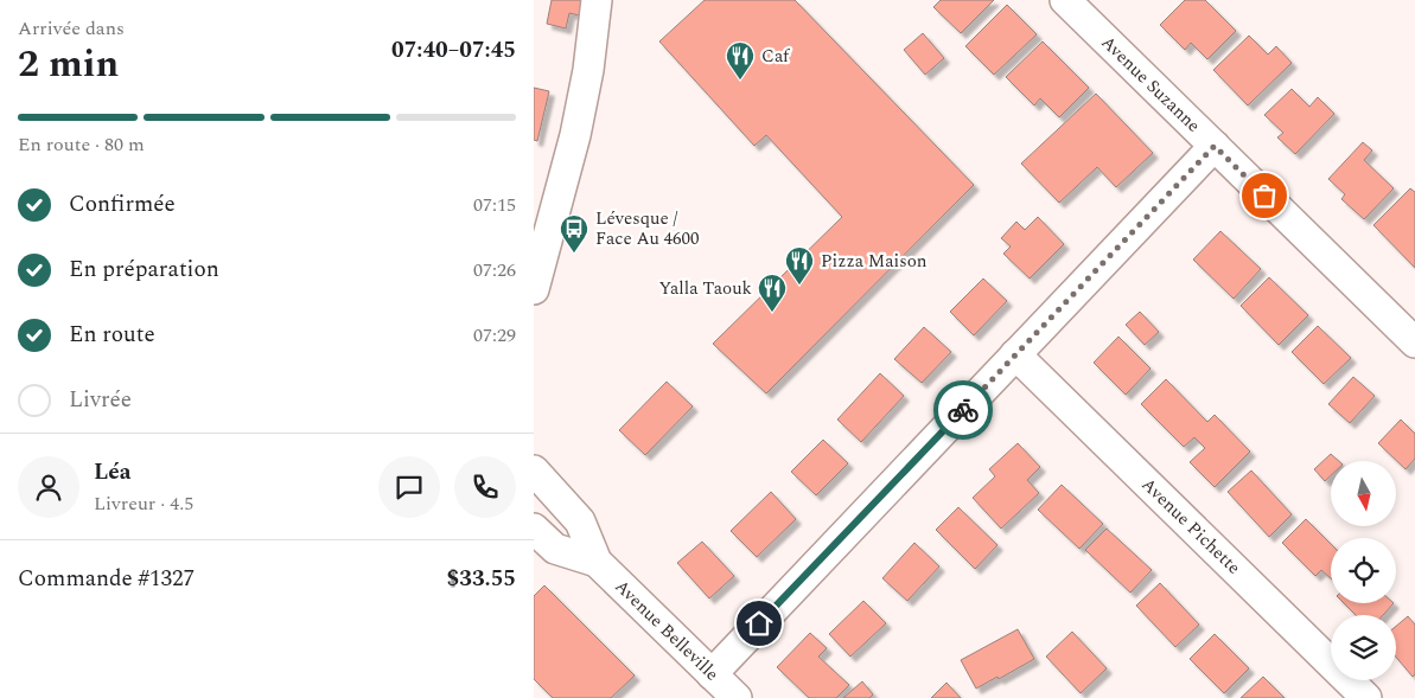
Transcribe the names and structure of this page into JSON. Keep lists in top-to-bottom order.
{
  "streets": {
    "street": ["Avenue Suzanne", "Avenue Pichette", "Avenue Belleville"]
  },
  "places": {
    "restaurant": ["Caf", "Pizza Maison", "Yalla Taouk"],
    "bus stop": ["Lévesque / Face Au 4600"]
  },
  "north": "bottom",
  "page": {
    "heading": ["2 min", "Arrivée dans", "07:40–07:45"],
    "panel": [
      "Léa",
      "Livreur · 4.5",
      "Commande #1327",
      "$33.55"
    ],
    "bar": "En route · 80 m",
    "list": [
      ["Confirmée", "07:15"],
      ["En préparation", "07:26"],
      ["En route", "07:29"],
      "Livrée"
    ]
  }
}
